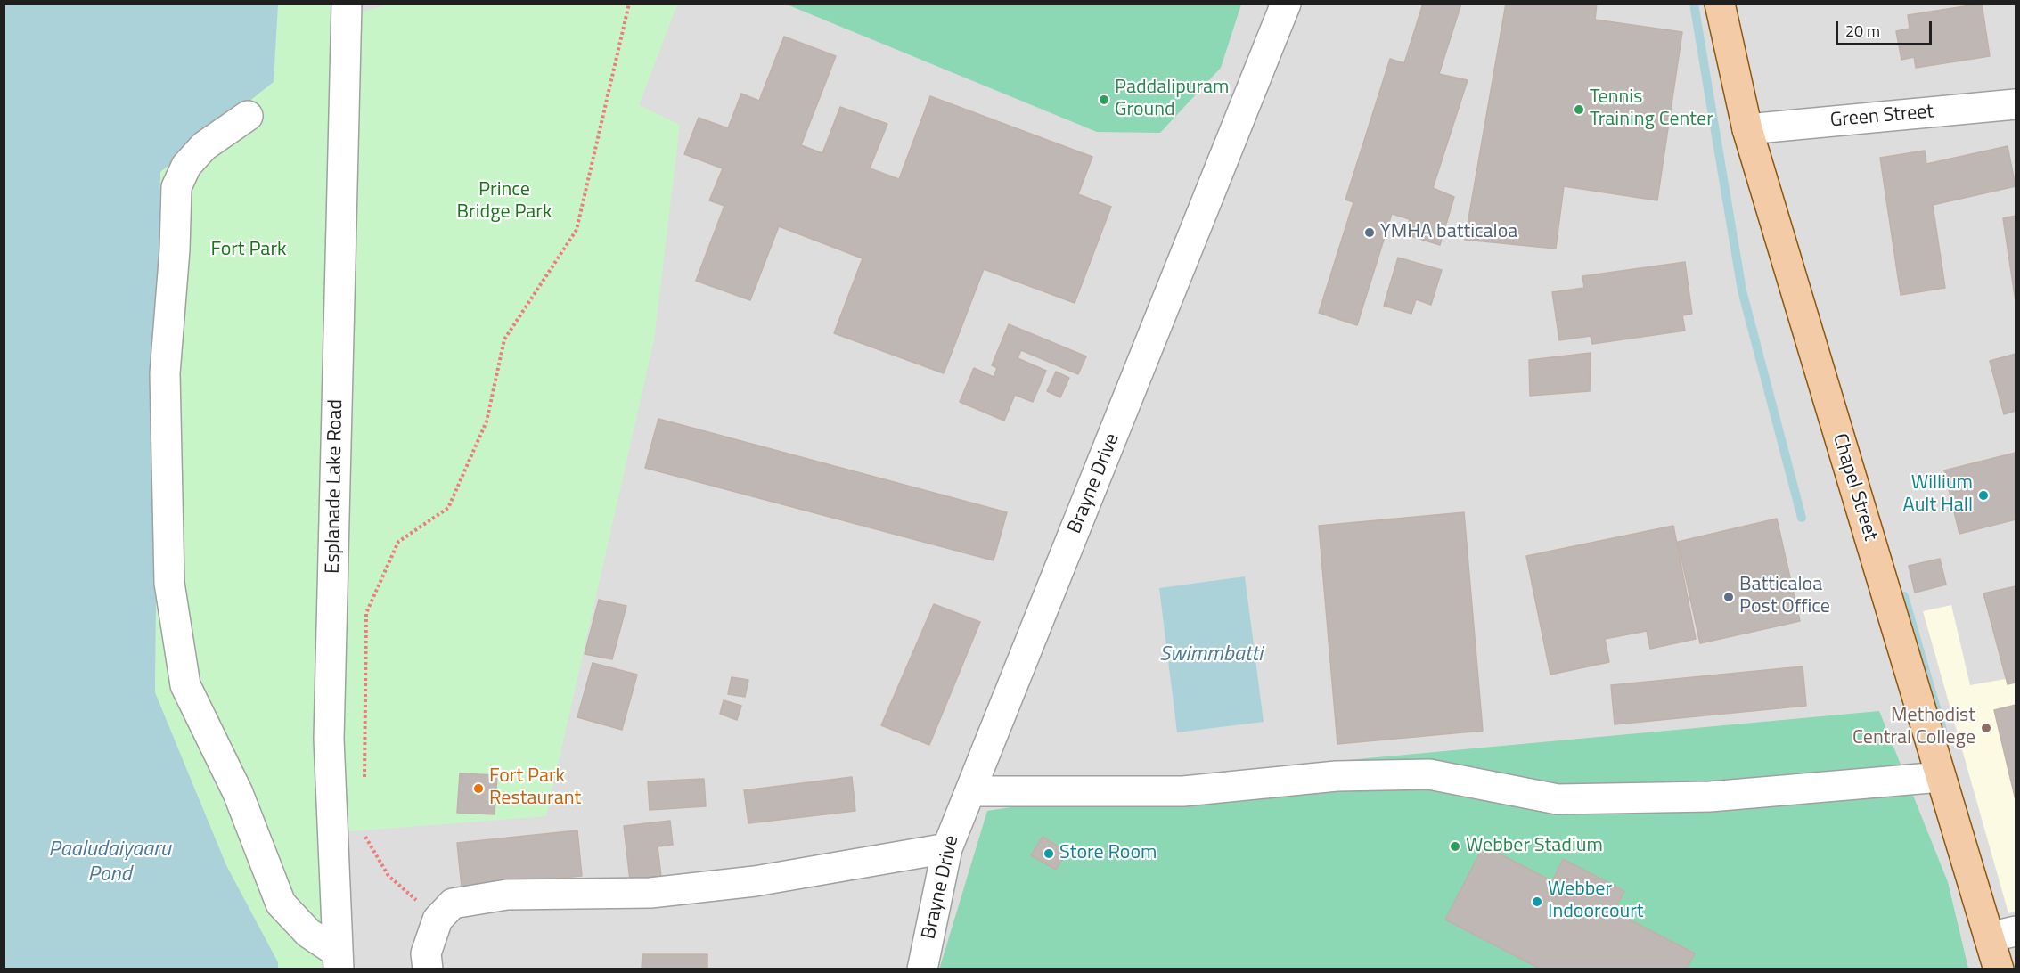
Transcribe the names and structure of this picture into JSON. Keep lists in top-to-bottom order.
{
  "streets": {
    "main road": ["Chapel Street"],
    "street": ["Green Street", "Brayne Drive", "Esplanade Lake Road"]
  },
  "crossings": [
    ["Green Street", "Chapel Street"]
  ],
  "water": ["Swimmbatti", "Paaludaiyaaru Pond"],
  "parks": ["Prince Bridge Park", "Fort Park"],
  "places": [
    "Paddalipuram Ground",
    "Tennis Training Center",
    "YMHA batticaloa",
    "Willium Ault Hall",
    "Batticaloa Post Office",
    "Methodist Central College",
    "Fort Park Restaurant",
    "Webber Stadium",
    "Store Room",
    "Webber Indoorcourt"
  ],
  "scale_bar": "20 m"
}
